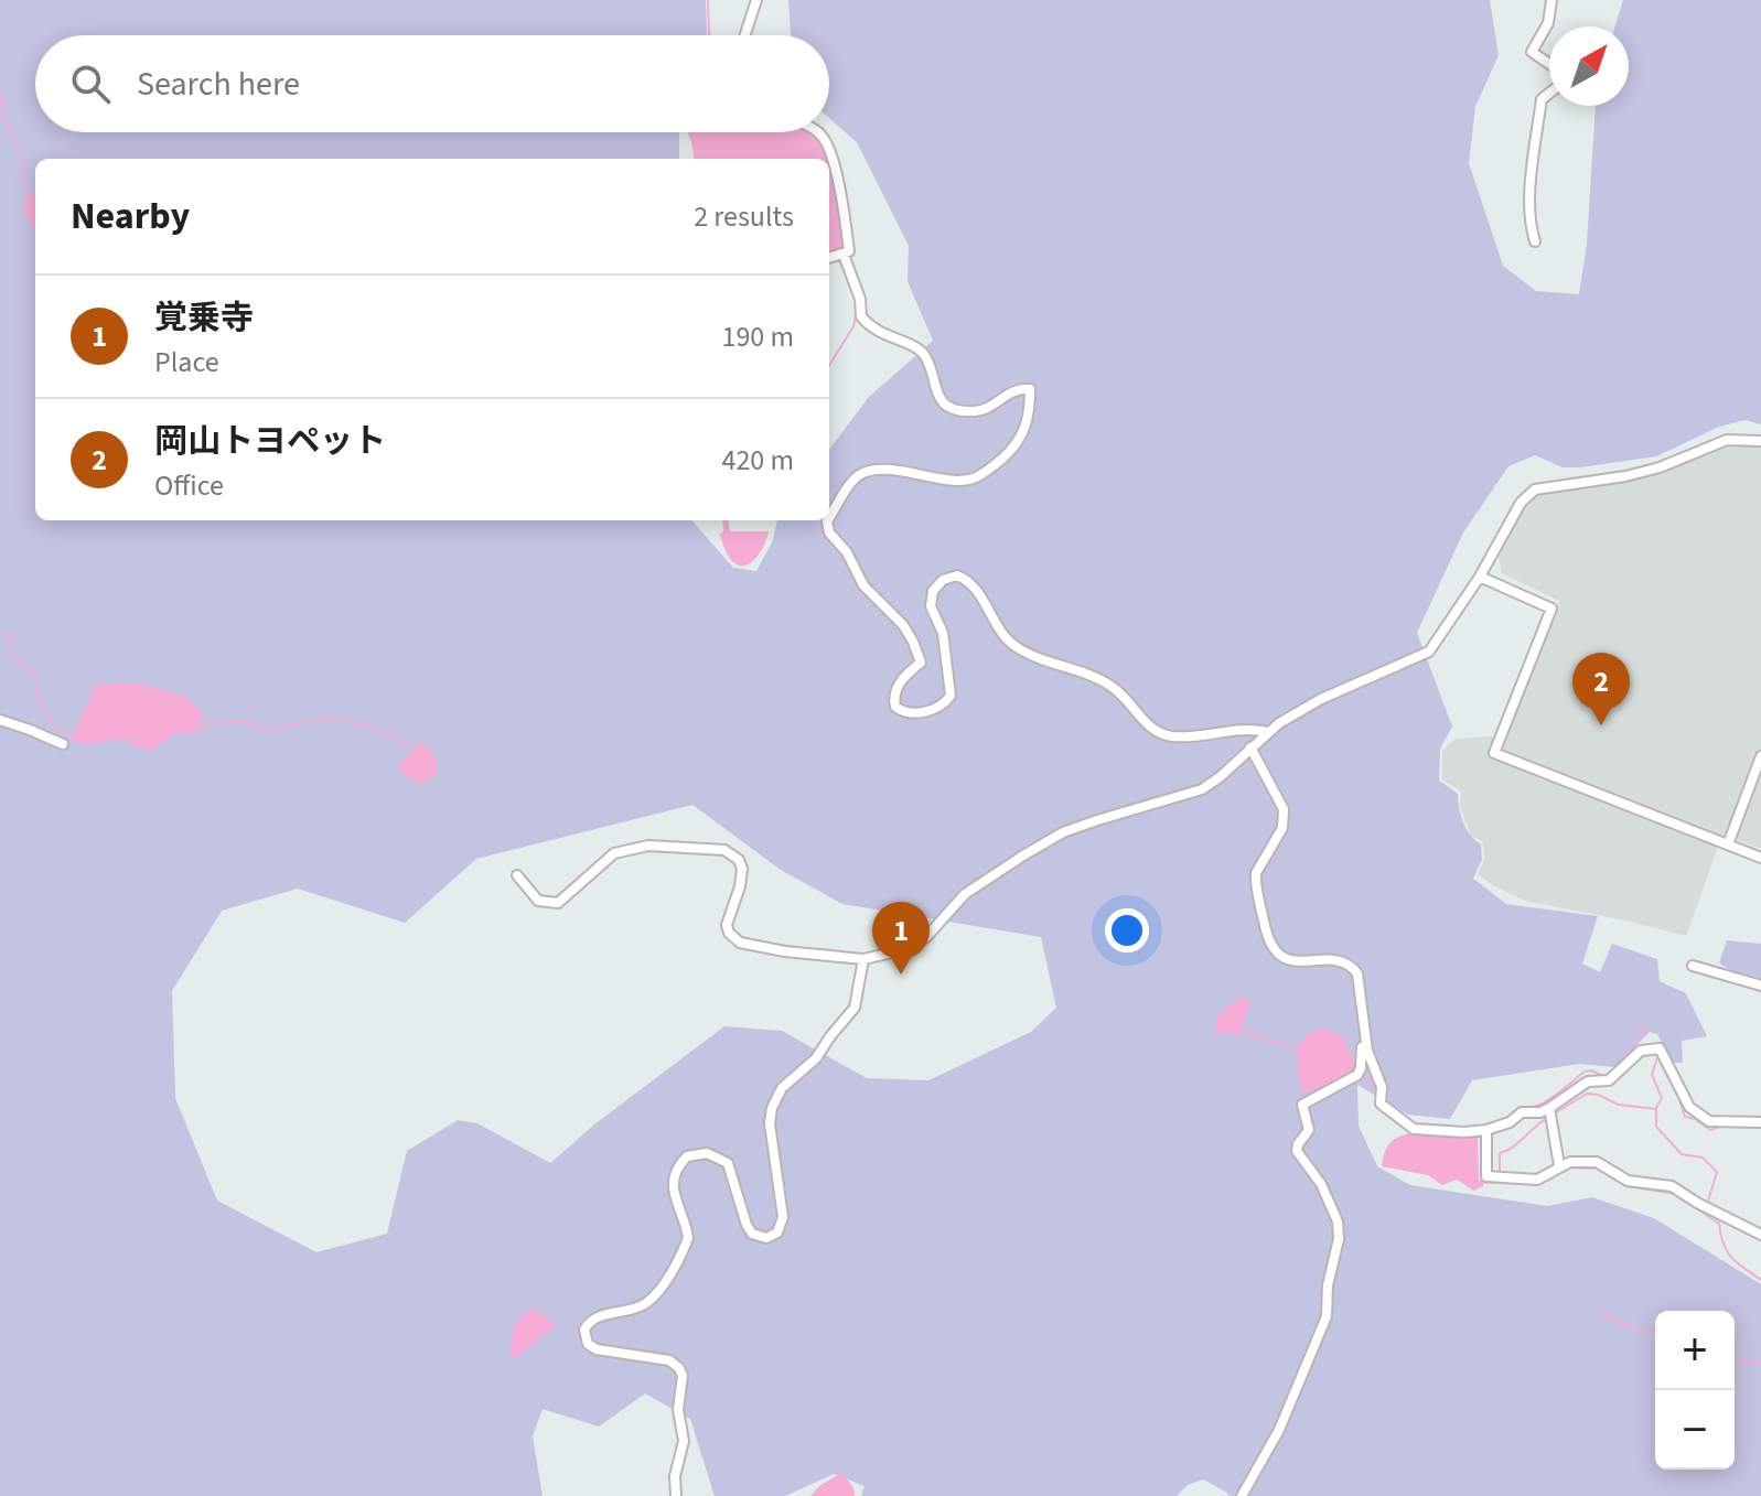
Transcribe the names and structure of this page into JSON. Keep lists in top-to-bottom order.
{
  "north": "top right",
  "page": {
    "search": "Search here",
    "heading": ["Nearby", "2 results"],
    "list": [
      {
        "mark": "1",
        "name": "覚乗寺",
        "note": "Place",
        "value": "190 m"
      },
      {
        "mark": "2",
        "name": "岡山トヨペット",
        "note": "Office",
        "value": "420 m"
      }
    ],
    "pins": ["2", "1"],
    "map_buttons": ["+", "−"]
  }
}
